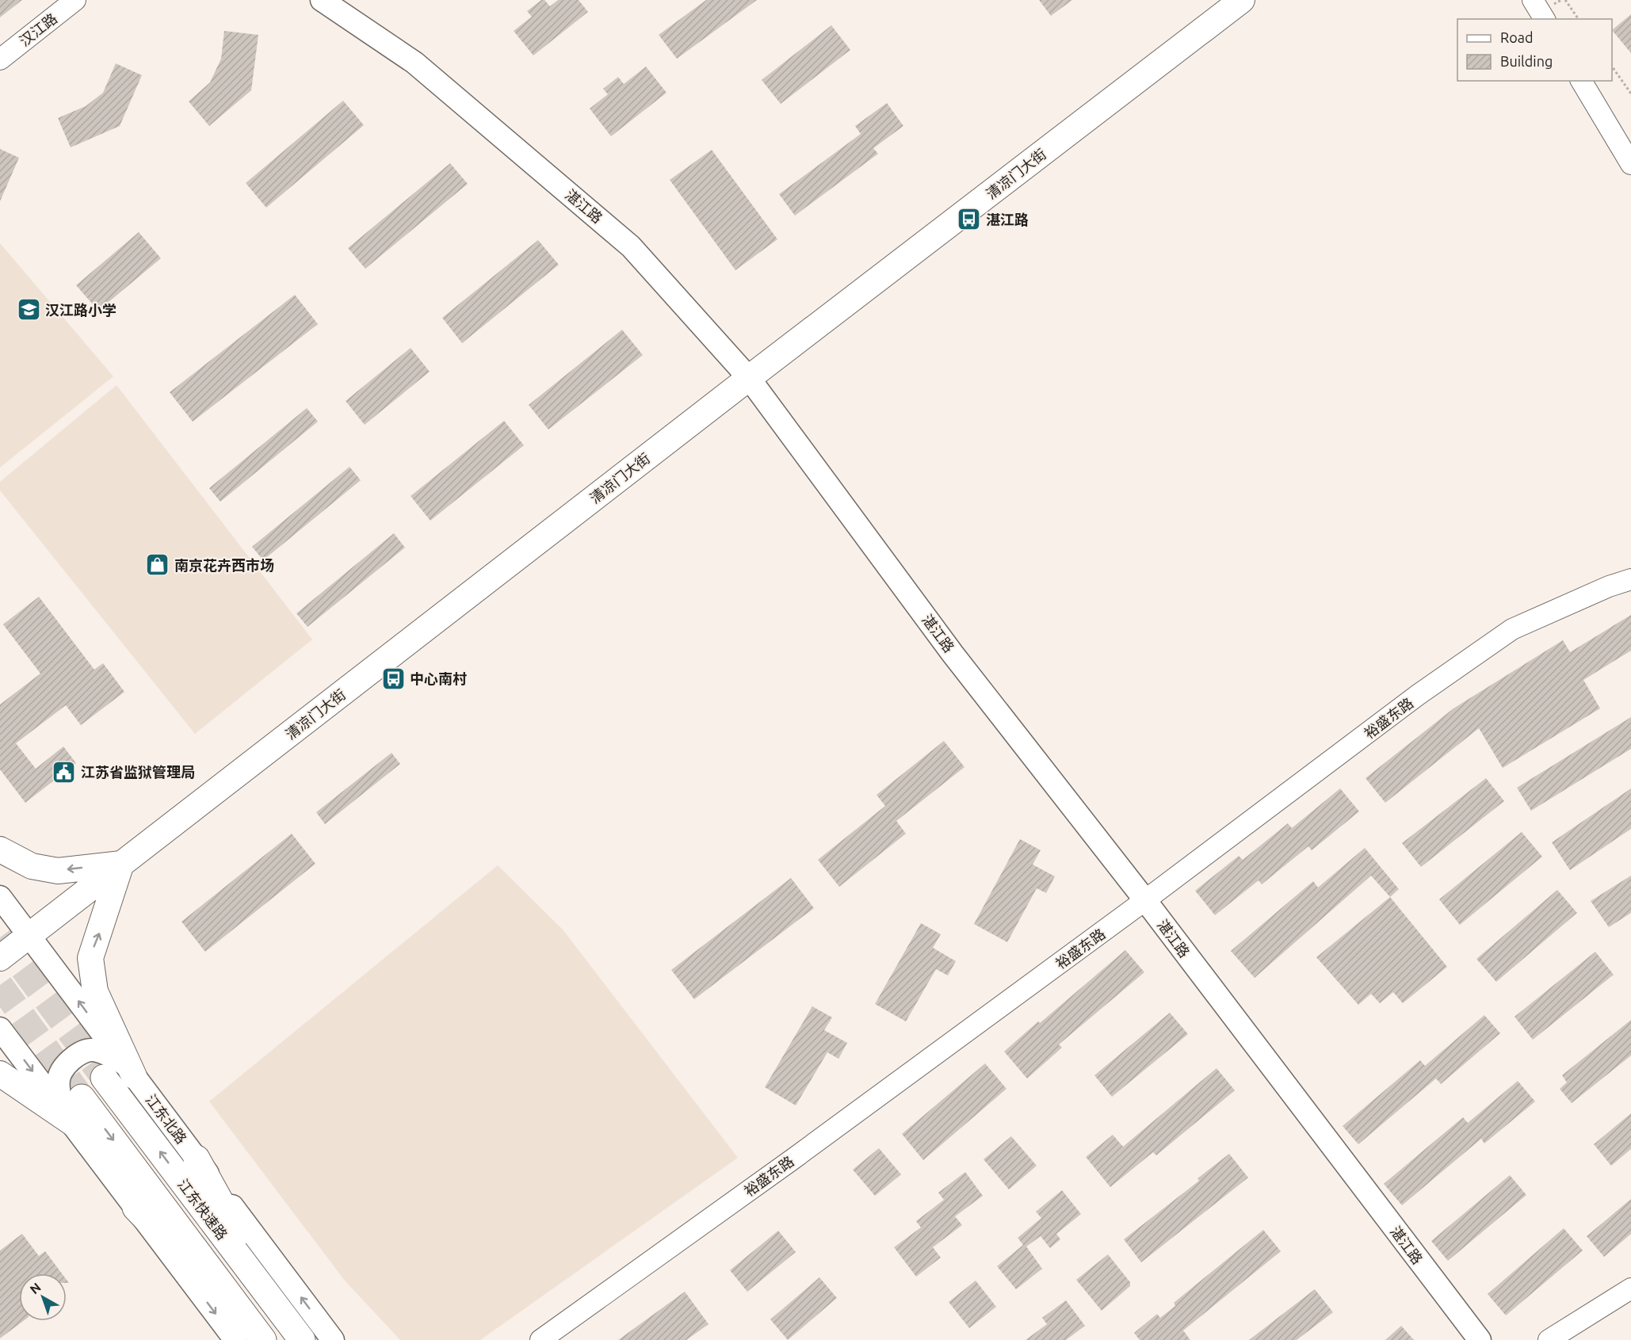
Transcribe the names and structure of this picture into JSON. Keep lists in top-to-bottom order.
{
  "streets": {
    "highway": ["江东快速路"],
    "main road": ["清凉门大街", "湛江路", "江东北路"],
    "street": ["汉江路", "裕盛东路"]
  },
  "crossings": [
    ["清凉门大街", "湛江路"],
    ["清凉门大街", "江东北路"],
    ["湛江路", "裕盛东路"]
  ],
  "one_way": ["江东北路"],
  "places": {
    "bus stop": ["湛江路", "中心南村"],
    "school or university": ["汉江路小学"],
    "shop": ["南京花卉西市场"],
    "public building": ["江苏省监狱管理局"]
  },
  "legend": ["Road", "Building"],
  "north": "top left"
}
